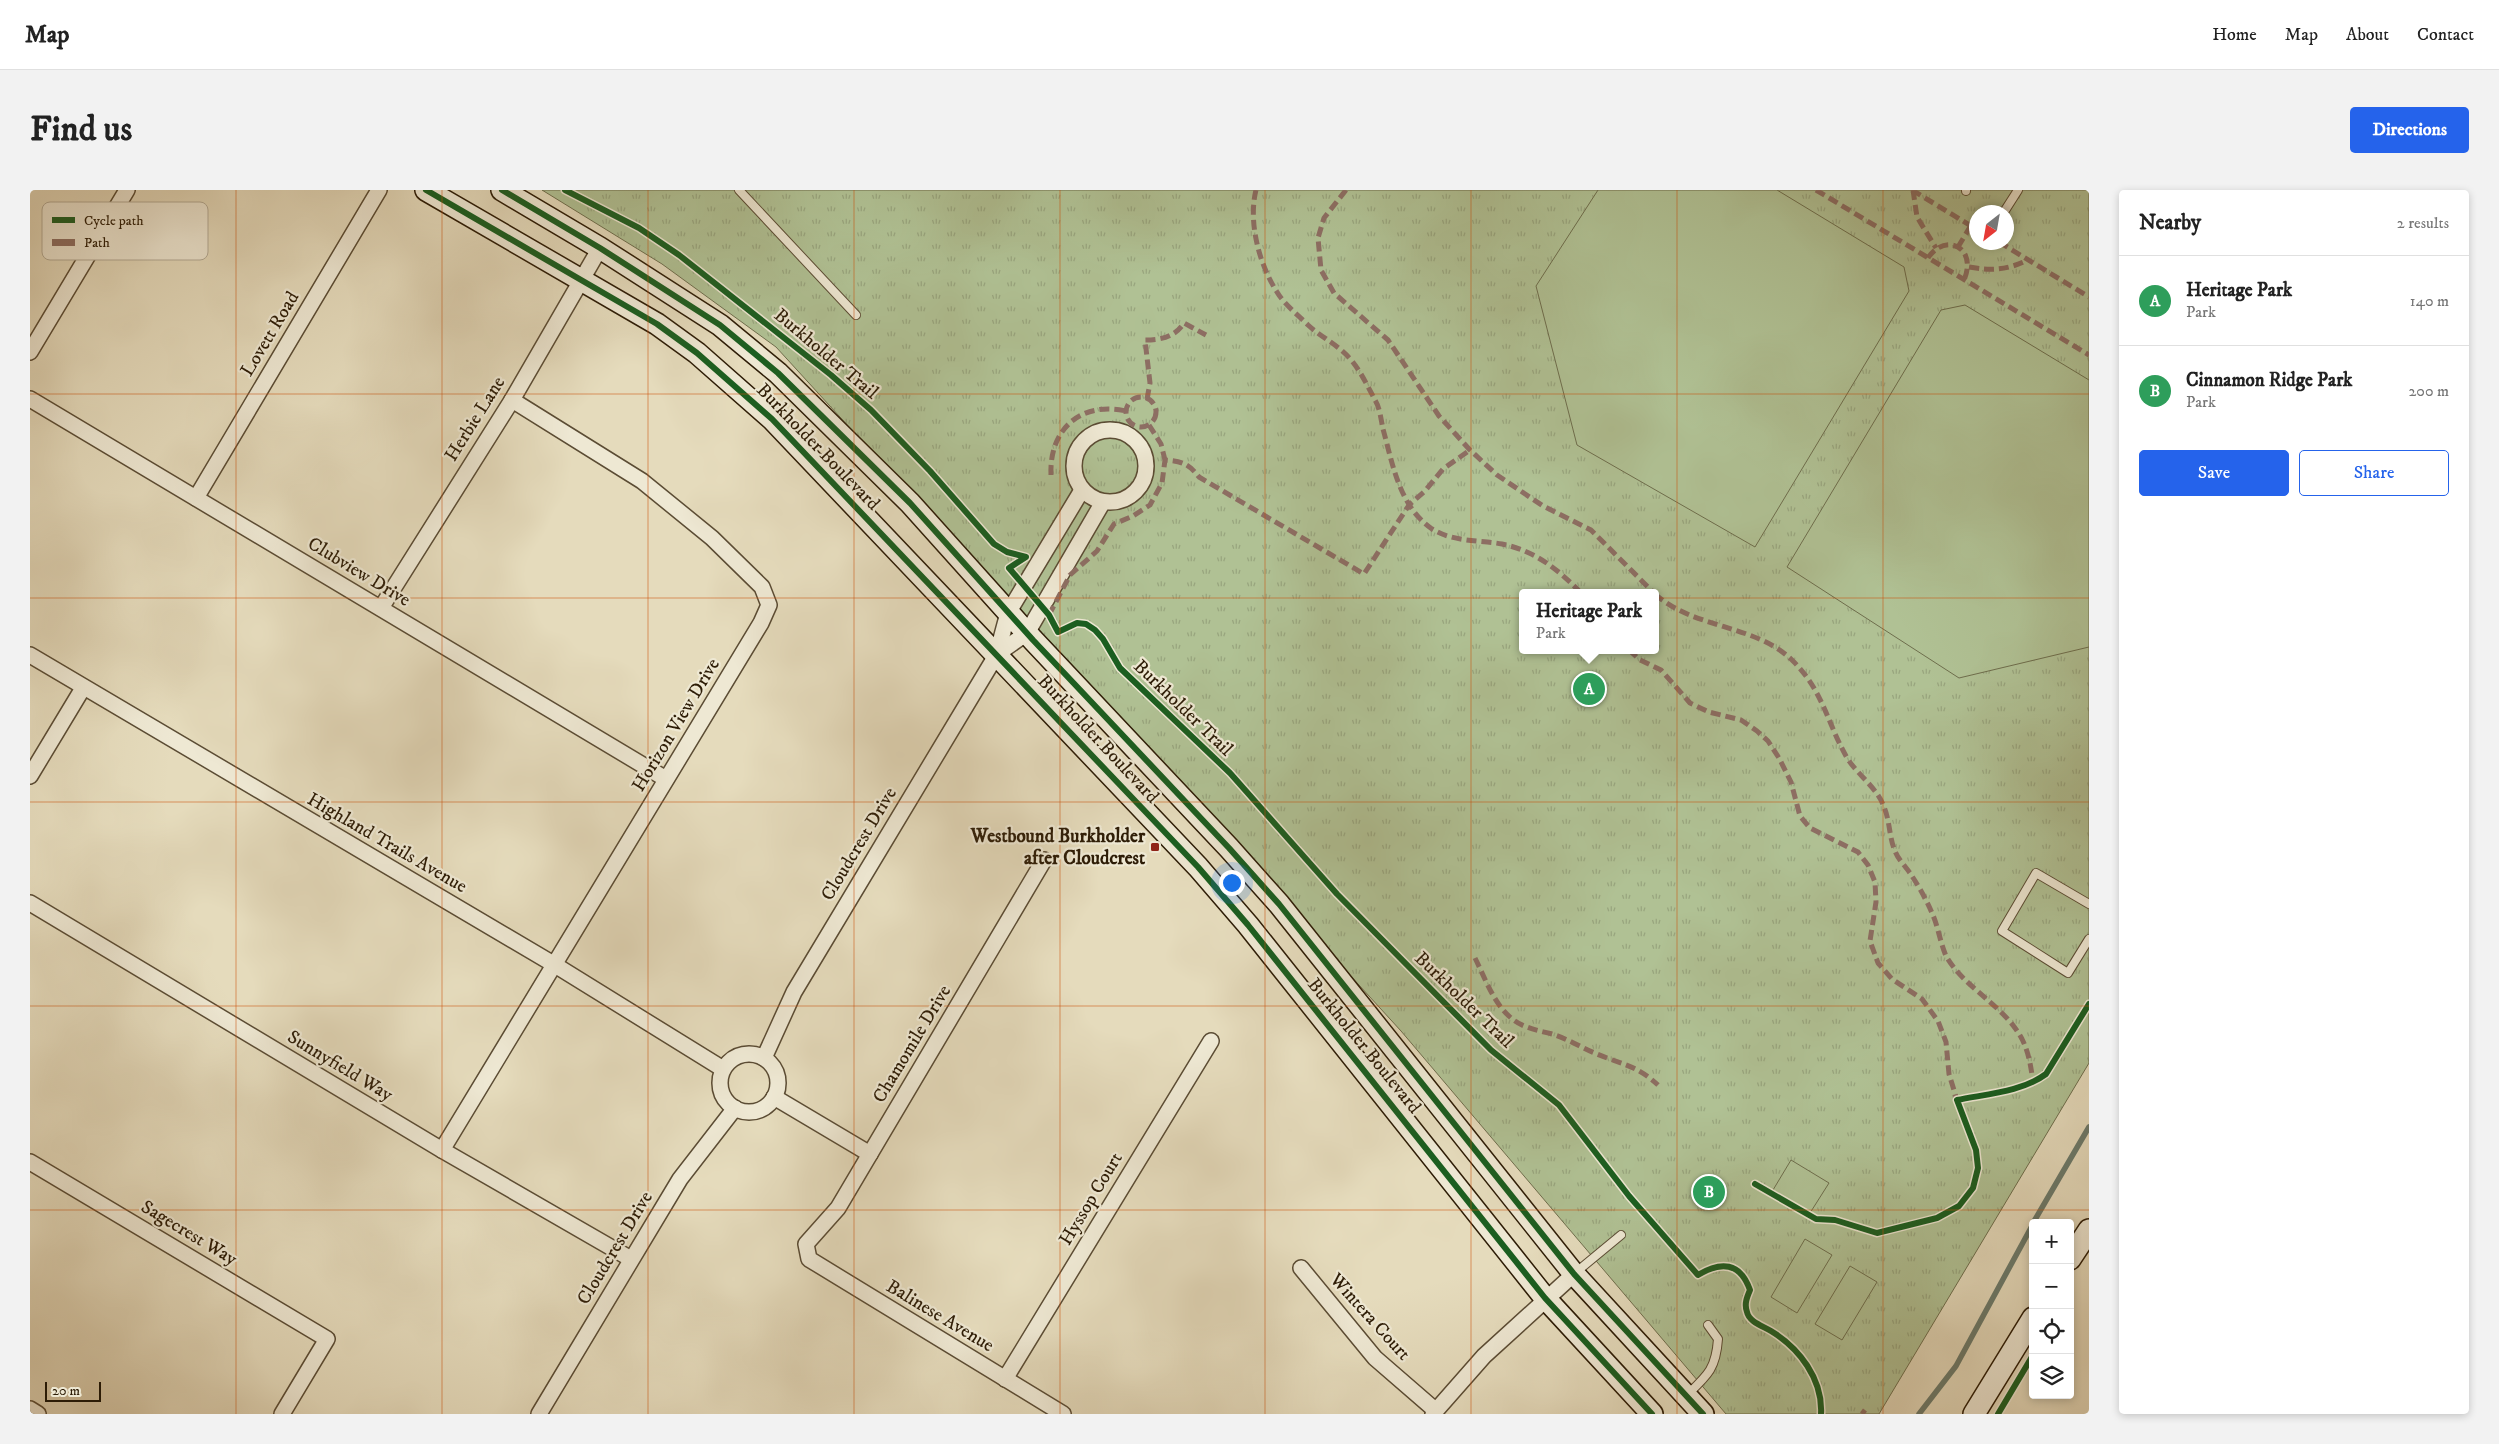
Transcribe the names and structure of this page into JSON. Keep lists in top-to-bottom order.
{
  "streets": {
    "main road": ["Burkholder Boulevard"],
    "street": [
      "Lovett Road",
      "Herbie Lane",
      "Clubview Drive",
      "Horizon View Drive",
      "Highland Trails Avenue",
      "Cloudcrest Drive",
      "Chamomile Drive",
      "Sunnyfield Way",
      "Hyssop Court",
      "Sagecrest Way",
      "Balinese Avenue",
      "Wintera Court"
    ],
    "cycle path": ["Burkholder Trail"]
  },
  "crossings": [
    ["Lovett Road", "Clubview Drive"],
    ["Herbie Lane", "Burkholder Boulevard"],
    ["Herbie Lane", "Clubview Drive"],
    ["Herbie Lane", "Horizon View Drive"],
    ["Burkholder Boulevard", "Cloudcrest Drive"],
    ["Clubview Drive", "Horizon View Drive"],
    ["Horizon View Drive", "Highland Trails Avenue"],
    ["Horizon View Drive", "Sunnyfield Way"],
    ["Highland Trails Avenue", "Cloudcrest Drive"],
    ["Cloudcrest Drive", "Sunnyfield Way"],
    ["Chamomile Drive", "Balinese Avenue"],
    ["Hyssop Court", "Balinese Avenue"]
  ],
  "places": {
    "transit": ["Westbound Burkholder after Cloudcrest"]
  },
  "legend": ["Cycle path", "Path"],
  "scale_bar": "20 m",
  "north": "bottom left",
  "page": {
    "header": "Map",
    "nav": [
      "Home",
      "Map",
      "About",
      "Contact"
    ],
    "buttons": [
      "Directions",
      ["Save", "Share"]
    ],
    "title": "Find us",
    "heading": ["Nearby", "2 results"],
    "list": [
      {
        "mark": "A",
        "name": "Heritage Park",
        "note": "Park",
        "value": "140 m"
      },
      {
        "mark": "B",
        "name": "Cinnamon Ridge Park",
        "note": "Park",
        "value": "200 m"
      }
    ],
    "popup": ["Heritage Park", "Park"],
    "pins": ["A", "B"],
    "map_buttons": ["+", "−"],
    "scale": "20 m"
  }
}
